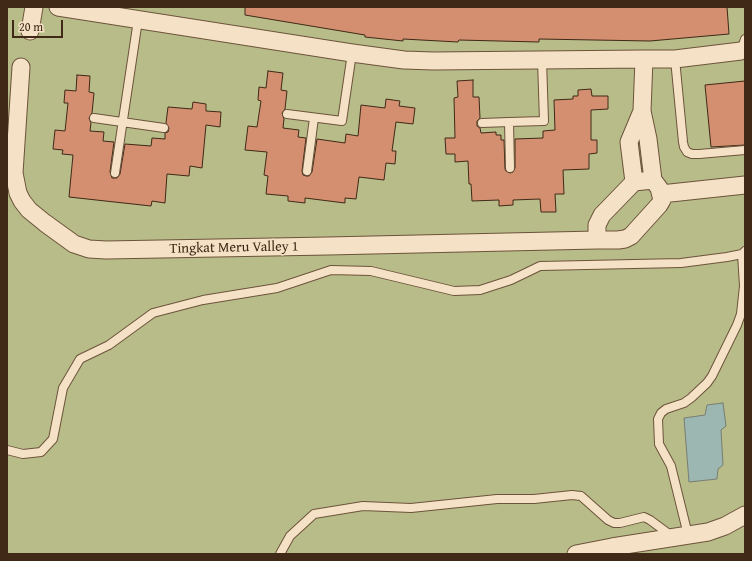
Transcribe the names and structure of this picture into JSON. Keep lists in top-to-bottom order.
{
  "streets": {
    "street": ["Tingkat Meru Valley 1"]
  },
  "scale_bar": "20 m"
}
